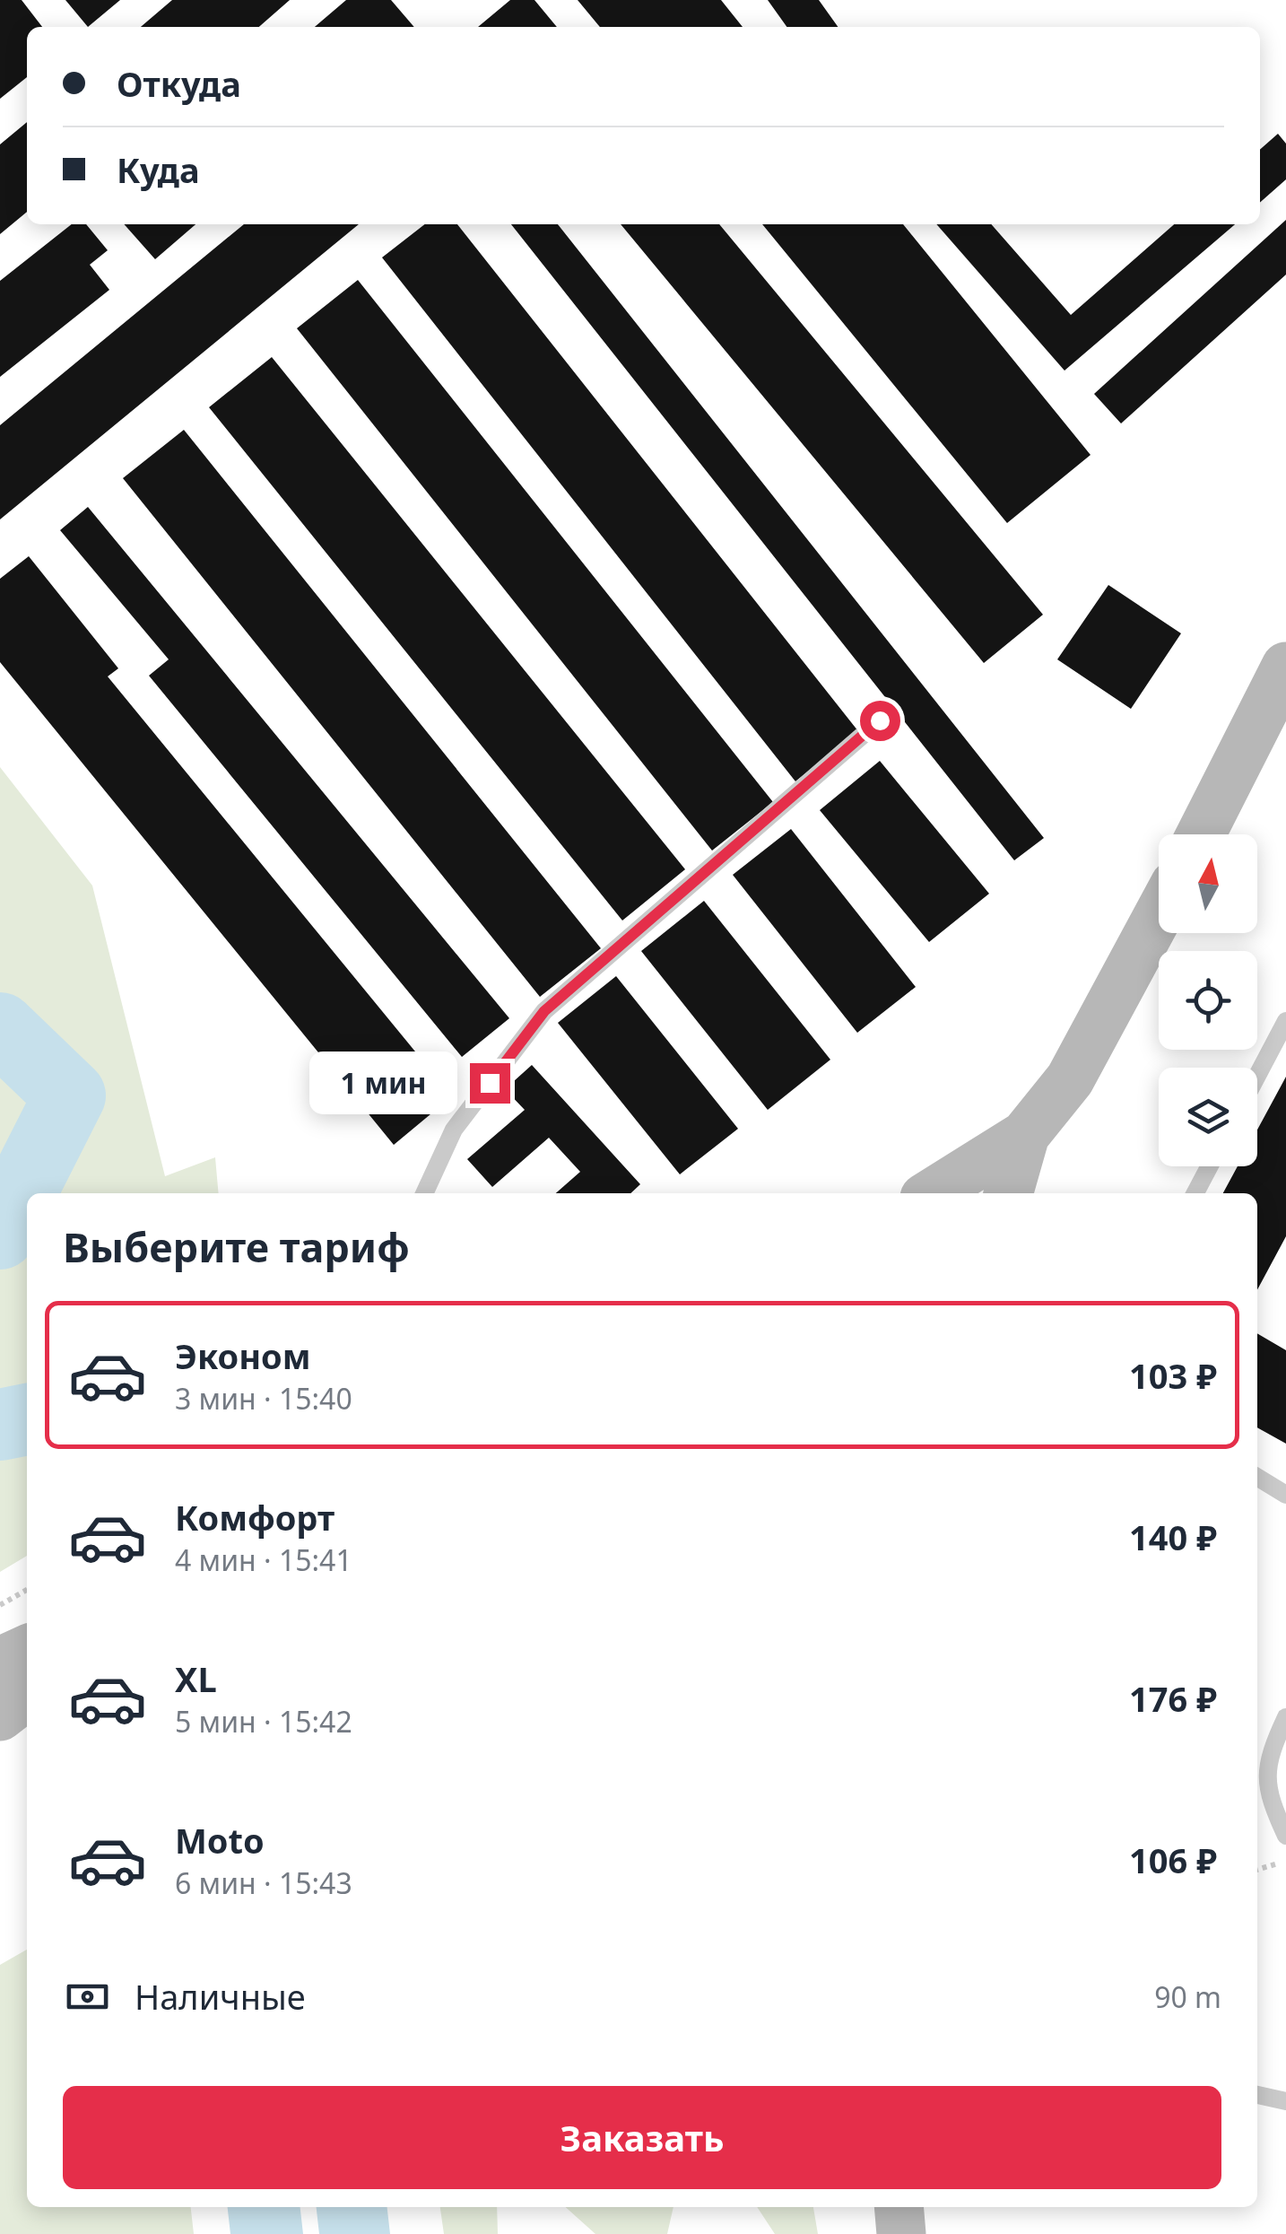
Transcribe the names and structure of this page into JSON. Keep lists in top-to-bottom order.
{
  "north": "top",
  "page": {
    "banner": ["Откуда", "Куда"],
    "bubble": "1 мин",
    "heading": "Выберите тариф",
    "list": [
      {
        "name": "Эконом",
        "note": "3 мин · 15:40",
        "value": "103 ₽"
      },
      {
        "name": "Комфорт",
        "note": "4 мин · 15:41",
        "value": "140 ₽"
      },
      {
        "name": "XL",
        "note": "5 мин · 15:42",
        "value": "176 ₽"
      },
      {
        "name": "Moto",
        "note": "6 мин · 15:43",
        "value": "106 ₽"
      }
    ],
    "pay": ["Наличные", "90 m"],
    "buttons": "Заказать"
  }
}
